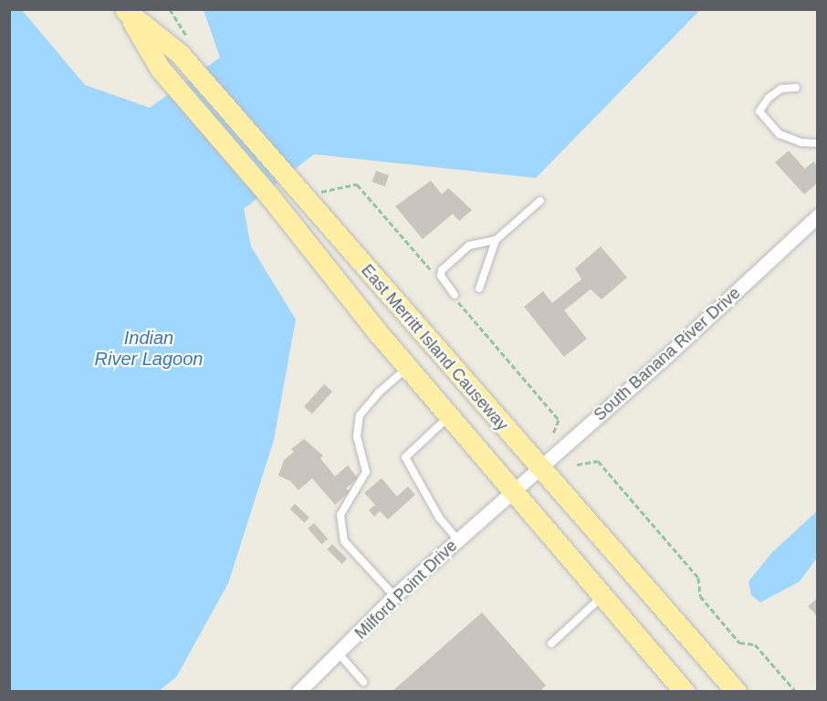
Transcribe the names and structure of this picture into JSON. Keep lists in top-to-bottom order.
{
  "streets": {
    "main road": ["East Merritt Island Causeway"],
    "street": ["South Banana River Drive", "Milford Point Drive"]
  },
  "crossings": [
    ["East Merritt Island Causeway", "South Banana River Drive"],
    ["East Merritt Island Causeway", "Milford Point Drive"],
    ["South Banana River Drive", "Milford Point Drive"]
  ],
  "water": ["Indian River Lagoon"]
}
